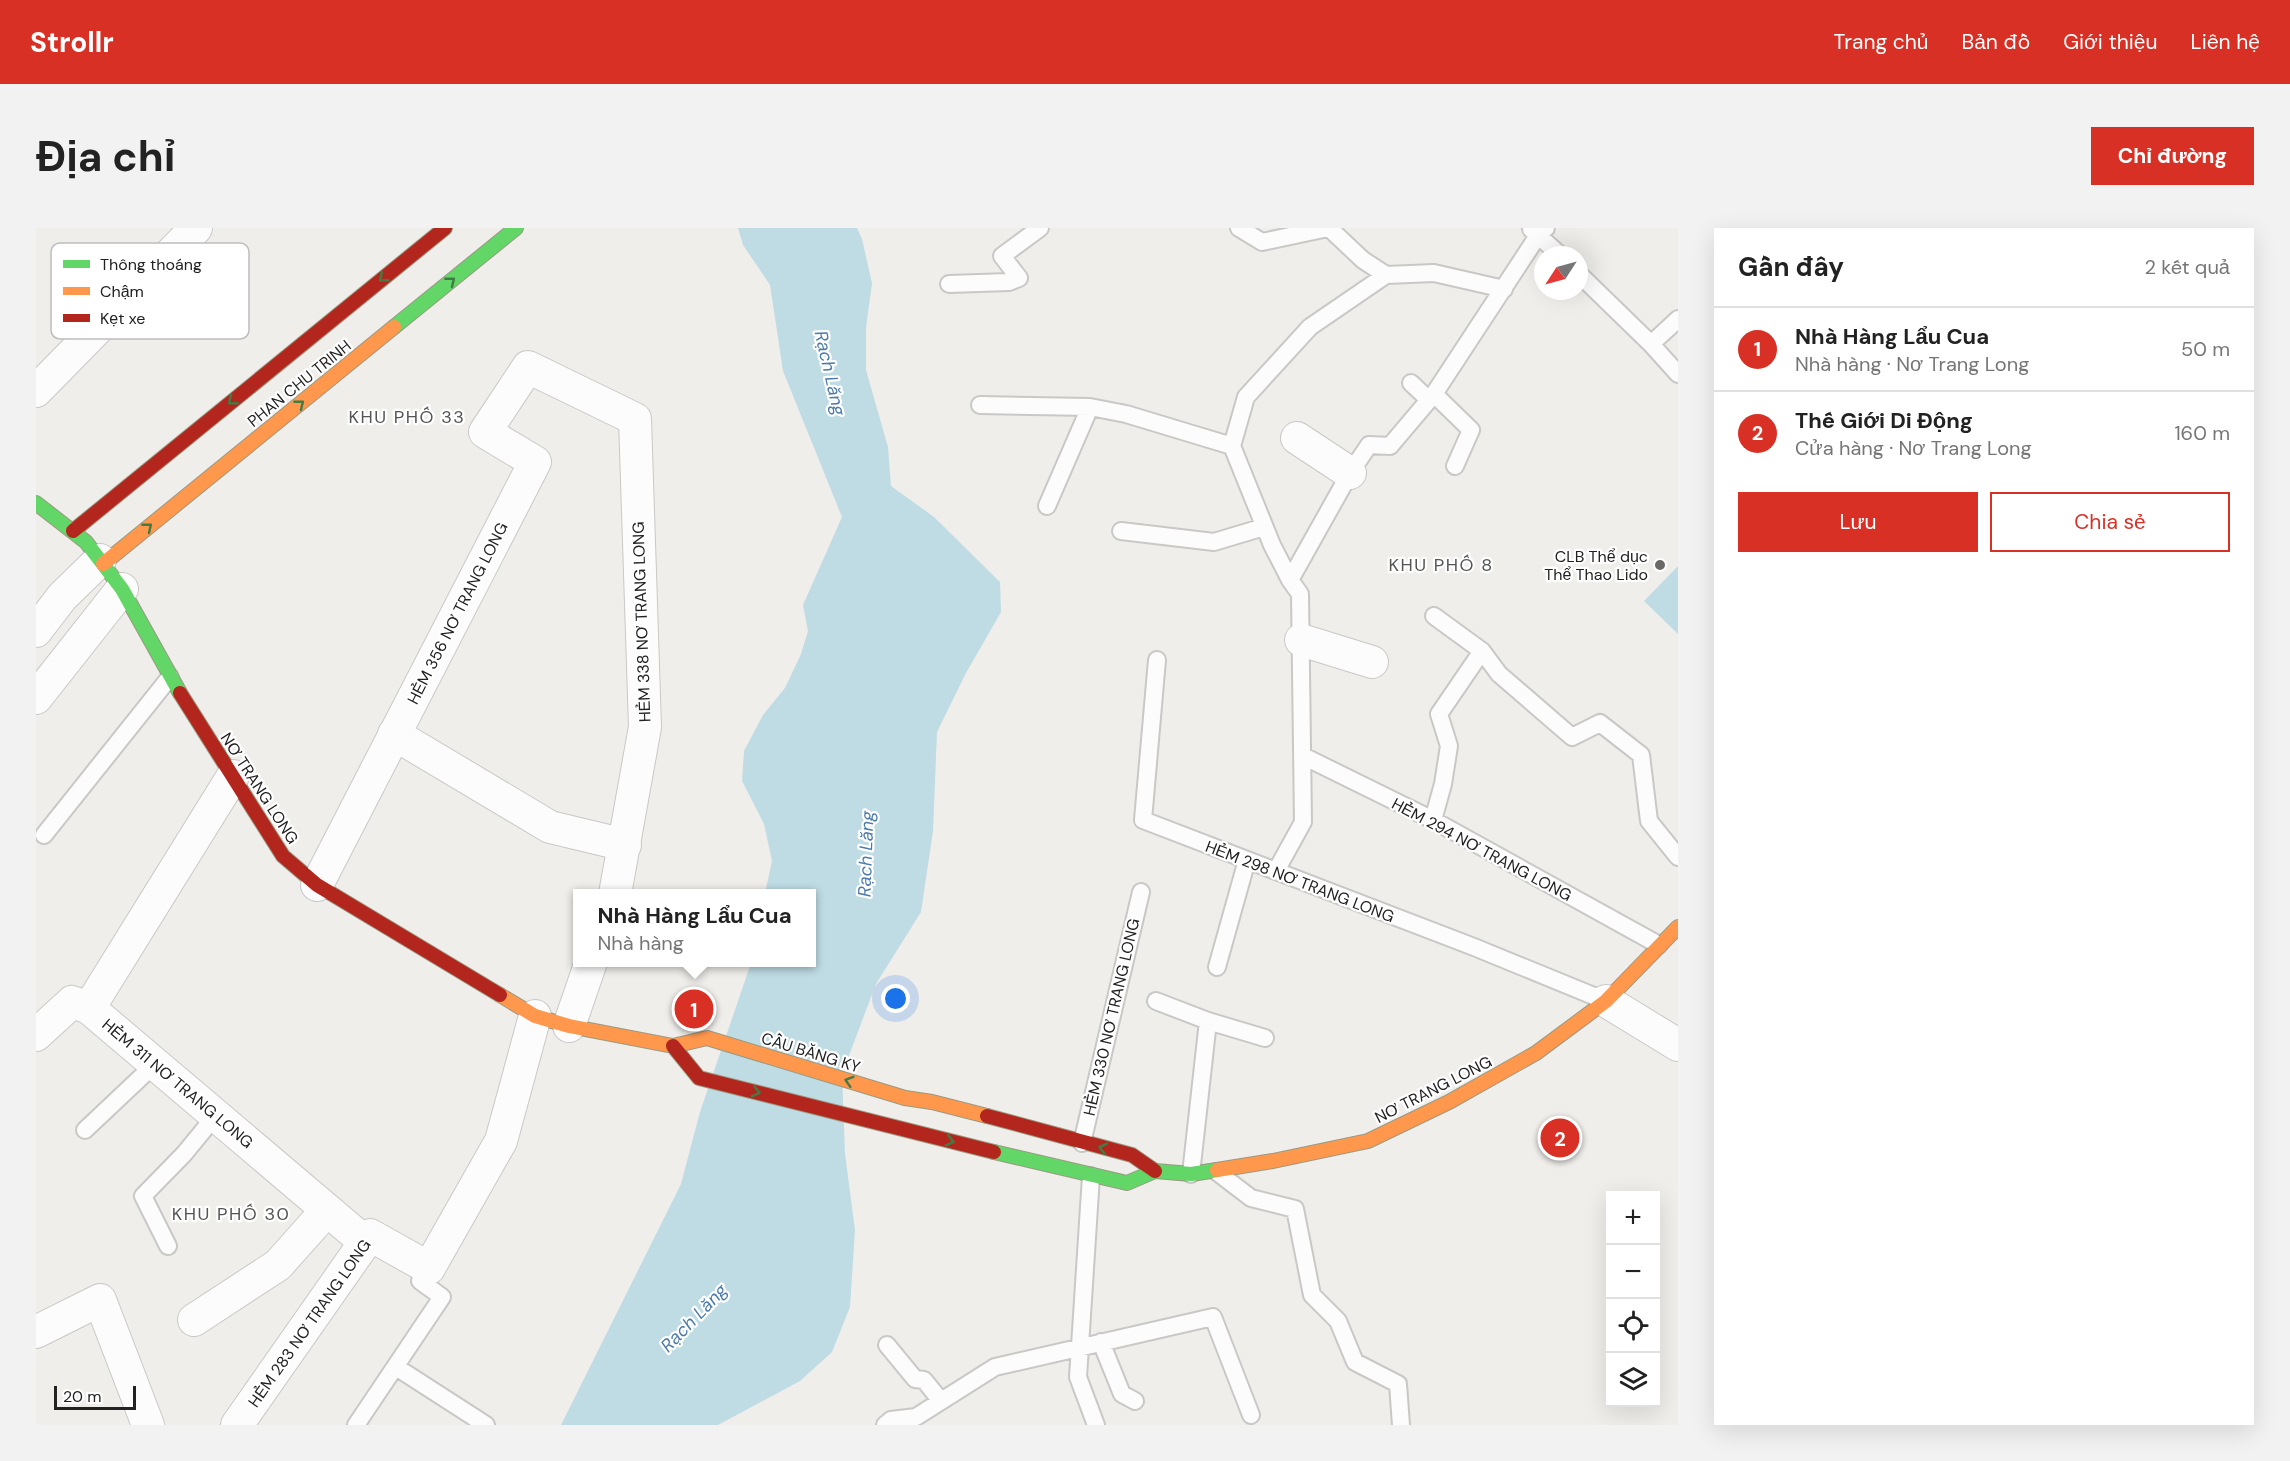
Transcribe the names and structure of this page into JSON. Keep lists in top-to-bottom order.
{
  "streets": {
    "main road": ["PHAN CHU TRINH", "NƠ TRANG LONG", "CẦU BĂNG KY"],
    "street": [
      "HẺM 356 NƠ TRANG LONG",
      "HẺM 338 NƠ TRANG LONG",
      "HẺM 311 NƠ TRANG LONG",
      "HẺM 283 NƠ TRANG LONG"
    ],
    "lane": ["HẺM 294 NƠ TRANG LONG", "HẺM 298 NƠ TRANG LONG", "HẺM 330 NƠ TRANG LONG"]
  },
  "crossings": [
    ["PHAN CHU TRINH", "NƠ TRANG LONG"],
    ["HẺM 356 NƠ TRANG LONG", "HẺM 338 NƠ TRANG LONG"],
    ["HẺM 356 NƠ TRANG LONG", "NƠ TRANG LONG"],
    ["NƠ TRANG LONG", "HẺM 294 NƠ TRANG LONG"],
    ["NƠ TRANG LONG", "HẺM 298 NƠ TRANG LONG"],
    ["NƠ TRANG LONG", "HẺM 330 NƠ TRANG LONG"],
    ["NƠ TRANG LONG", "CẦU BĂNG KY"],
    ["NƠ TRANG LONG", "HẺM 311 NƠ TRANG LONG"],
    ["HẺM 311 NƠ TRANG LONG", "HẺM 283 NƠ TRANG LONG"]
  ],
  "one_way": ["CẦU BĂNG KY"],
  "districts": ["KHU PHỐ 33", "KHU PHỐ 8", "KHU PHỐ 30"],
  "water": ["Rạch Lăng"],
  "places": ["CLB Thể dục Thể Thao Lido"],
  "legend": ["Thông thoáng", "Chậm", "Kẹt xe"],
  "scale_bar": "20 m",
  "north": "bottom left",
  "page": {
    "header": "Strollr",
    "nav": [
      "Trang chủ",
      "Bản đồ",
      "Giới thiệu",
      "Liên hệ"
    ],
    "buttons": [
      "Chỉ đường",
      ["Lưu", "Chia sẻ"]
    ],
    "title": "Địa chỉ",
    "heading": ["Gần đây", "2 kết quả"],
    "list": [
      {
        "mark": "1",
        "name": "Nhà Hàng Lẩu Cua",
        "note": "Nhà hàng · Nơ Trang Long",
        "value": "50 m"
      },
      {
        "mark": "2",
        "name": "Thế Giới Di Động",
        "note": "Cửa hàng · Nơ Trang Long",
        "value": "160 m"
      }
    ],
    "popup": ["Nhà Hàng Lẩu Cua", "Nhà hàng"],
    "pins": ["1", "2"],
    "map_buttons": ["+", "−"],
    "scale": "20 m"
  }
}
